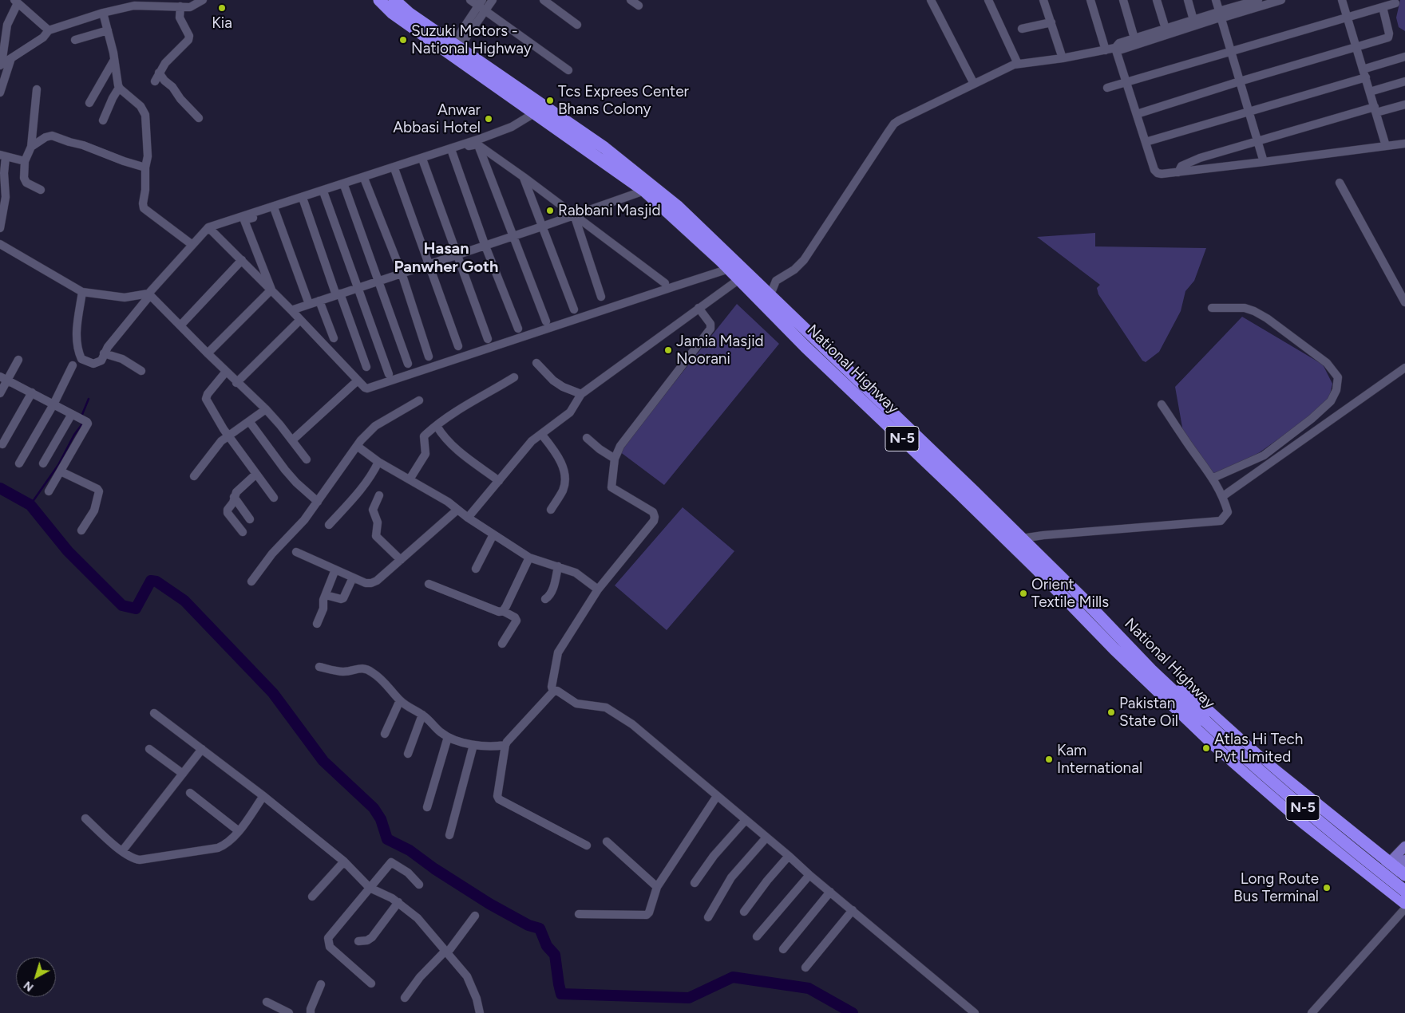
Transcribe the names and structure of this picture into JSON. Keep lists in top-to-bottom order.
{
  "streets": {
    "highway": ["National Highway", "N-5"]
  },
  "districts": ["Hasan Panwher Goth"],
  "places": [
    "Kia",
    "Suzuki Motors - National Highway",
    "Tcs Exprees Center Bhans Colony",
    "Anwar Abbasi Hotel",
    "Rabbani Masjid",
    "Jamia Masjid Noorani",
    "Orient Textile Mills",
    "Pakistan State Oil",
    "Atlas Hi Tech Pvt Limited",
    "Kam International",
    "Long Route Bus Terminal"
  ],
  "north": "bottom left"
}
